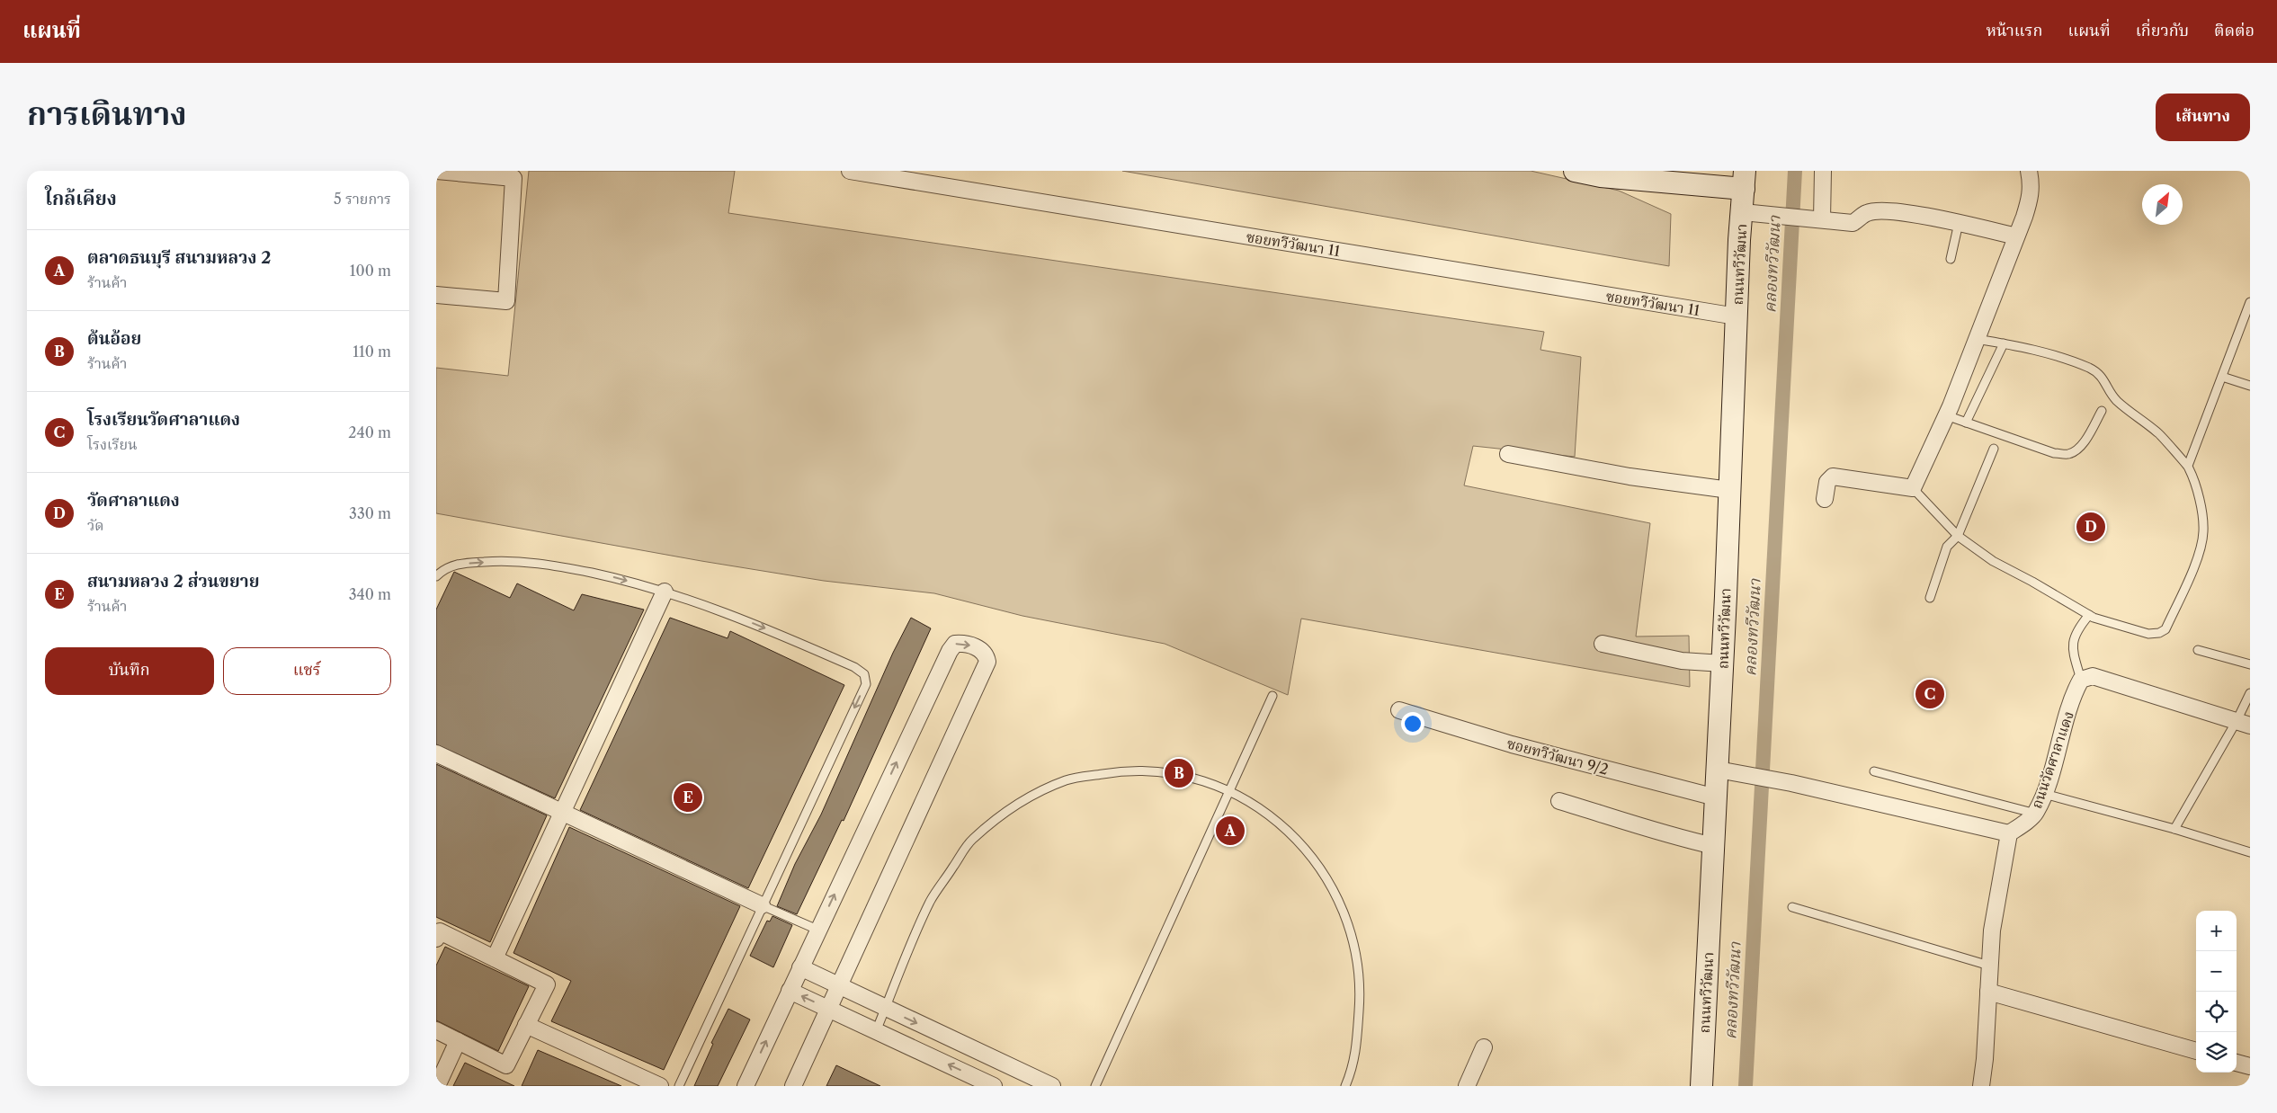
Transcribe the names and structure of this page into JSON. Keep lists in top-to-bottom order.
{
  "streets": {
    "main road": ["ถนนทวีวัฒนา"],
    "street": ["ซอยทวีวัฒนา 11", "ซอยทวีวัฒนา 9/2", "ถนนวัดศาลาแดง"]
  },
  "crossings": [
    ["ซอยทวีวัฒนา 11", "ถนนทวีวัฒนา"],
    ["ถนนทวีวัฒนา", "ซอยทวีวัฒนา 9/2"]
  ],
  "water": ["คลองทวีวัฒนา"],
  "north": "top right",
  "page": {
    "header": "แผนที่",
    "nav": [
      "หน้าแรก",
      "แผนที่",
      "เกี่ยวกับ",
      "ติดต่อ"
    ],
    "title": "การเดินทาง",
    "buttons": [
      "เส้นทาง",
      ["บันทึก", "แชร์"]
    ],
    "heading": ["ใกล้เคียง", "5 รายการ"],
    "list": [
      {
        "mark": "A",
        "name": "ตลาดธนบุรี สนามหลวง 2",
        "note": "ร้านค้า",
        "value": "100 m"
      },
      {
        "mark": "B",
        "name": "ต้นอ้อย",
        "note": "ร้านค้า",
        "value": "110 m"
      },
      {
        "mark": "C",
        "name": "โรงเรียนวัดศาลาแดง",
        "note": "โรงเรียน",
        "value": "240 m"
      },
      {
        "mark": "D",
        "name": "วัดศาลาแดง",
        "note": "วัด",
        "value": "330 m"
      },
      {
        "mark": "E",
        "name": "สนามหลวง 2 ส่วนขยาย",
        "note": "ร้านค้า",
        "value": "340 m"
      }
    ],
    "pins": [
      "D",
      "C",
      "B",
      "E",
      "A"
    ],
    "map_buttons": ["+", "−"]
  }
}
